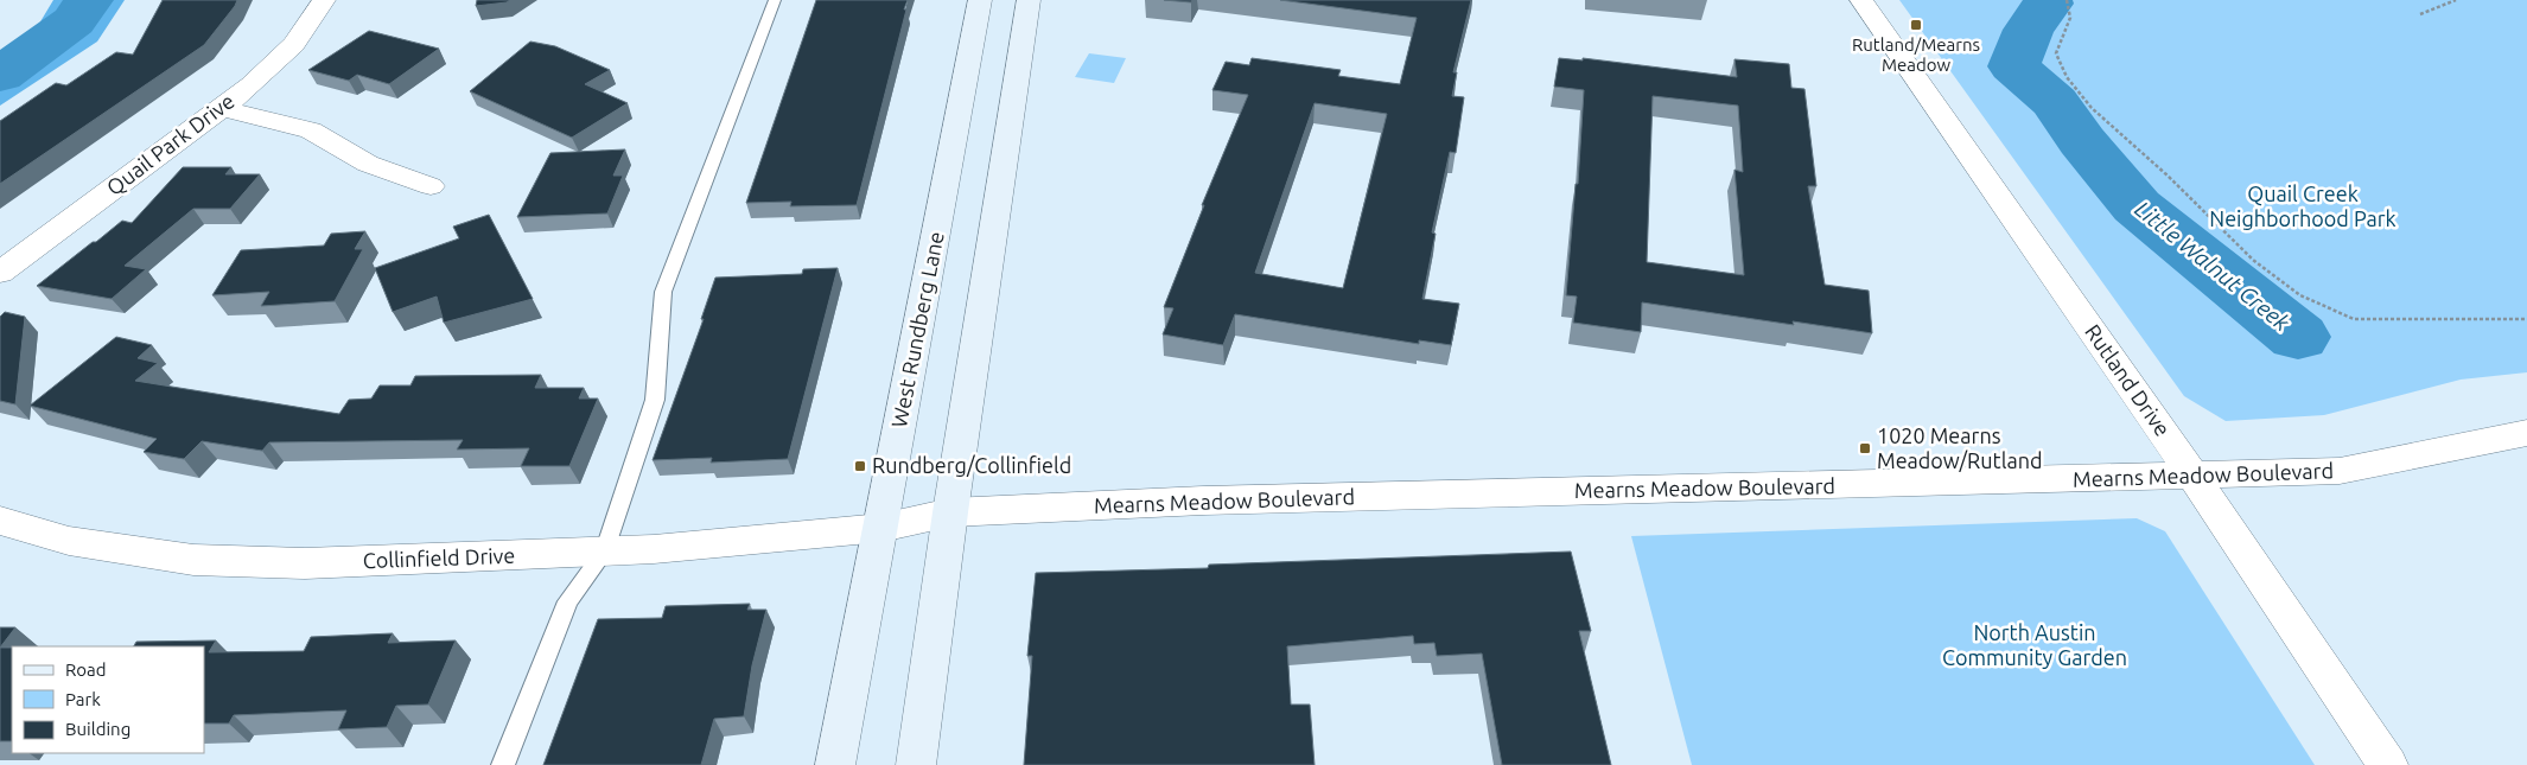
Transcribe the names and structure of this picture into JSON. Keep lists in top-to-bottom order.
{
  "streets": {
    "main road": ["West Rundberg Lane"],
    "street": [
      "Quail Park Drive",
      "Rutland Drive",
      "Mearns Meadow Boulevard",
      "Collinfield Drive"
    ]
  },
  "crossings": [
    ["West Rundberg Lane", "Mearns Meadow Boulevard"],
    ["West Rundberg Lane", "Collinfield Drive"],
    ["Rutland Drive", "Mearns Meadow Boulevard"],
    ["Mearns Meadow Boulevard", "Collinfield Drive"]
  ],
  "water": ["Little Walnut Creek"],
  "parks": ["Quail Creek Neighborhood Park", "North Austin Community Garden"],
  "places": {
    "transit": ["Rutland/Mearns Meadow", "1020 Mearns Meadow/Rutland", "Rundberg/Collinfield"]
  },
  "legend": ["Road", "Park", "Building"]
}
